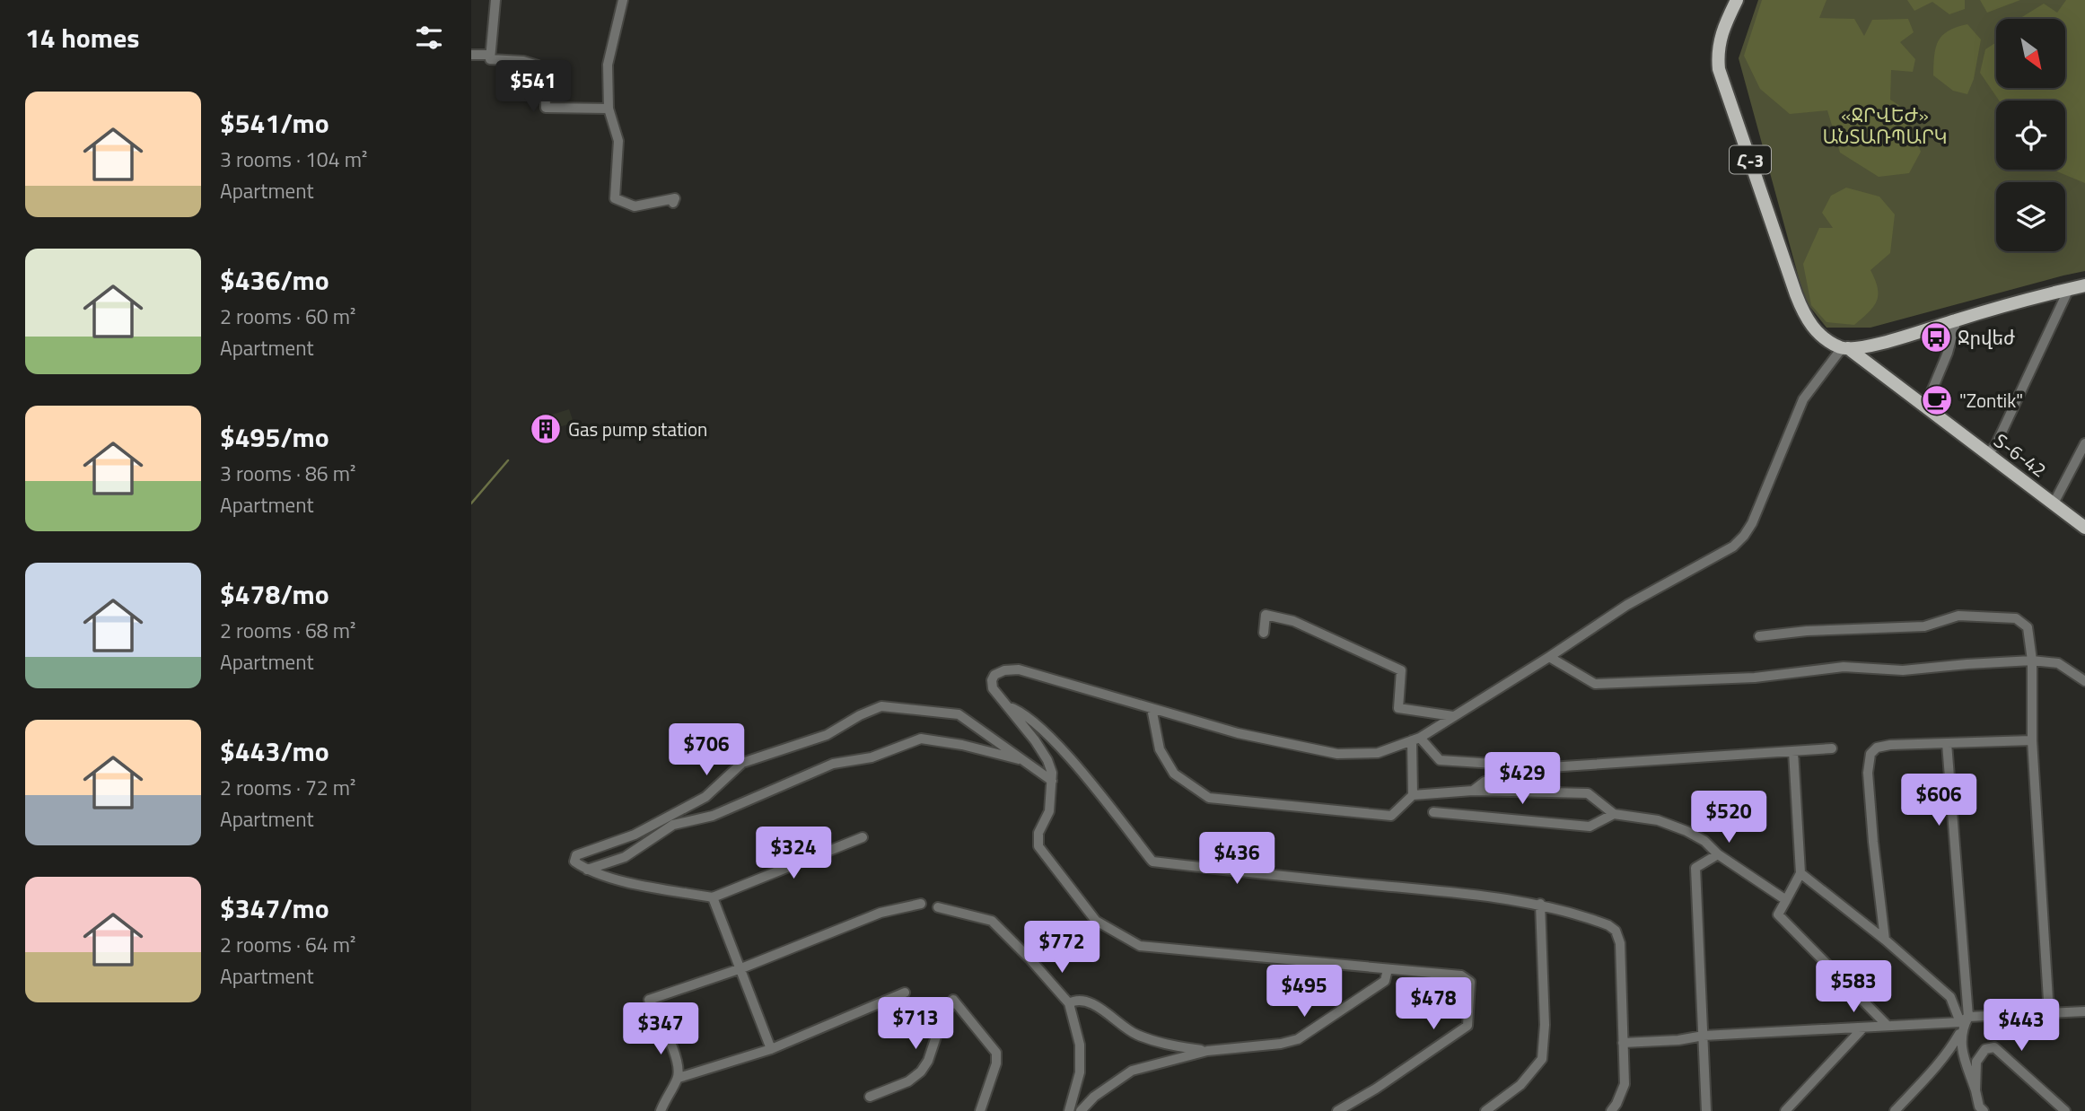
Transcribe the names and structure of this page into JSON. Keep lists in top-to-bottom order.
{
  "streets": {
    "main road": ["Հ-3", "Տ-6-42"]
  },
  "crossings": [
    ["Հ-3", "Տ-6-42"]
  ],
  "parks": ["«ՋՐՎԵԺ» ԱՆՏԱՌՊԱՐԿ"],
  "places": {
    "bus stop": ["Ջրվեժ"],
    "cafe": ["\"Zontik\""],
    "building": ["Gas pump station"]
  },
  "north": "bottom right",
  "page": {
    "heading": "14 homes",
    "price": [
      "$541",
      "$706",
      "$429",
      "$606",
      "$520",
      "$324",
      "$436",
      "$772",
      "$583",
      "$495",
      "$478",
      "$713",
      "$443",
      "$347"
    ],
    "list": [
      {
        "name": "$541/mo",
        "note": "3 rooms · 104 m² · Apartment"
      },
      {
        "name": "$436/mo",
        "note": "2 rooms · 60 m² · Apartment"
      },
      {
        "name": "$495/mo",
        "note": "3 rooms · 86 m² · Apartment"
      },
      {
        "name": "$478/mo",
        "note": "2 rooms · 68 m² · Apartment"
      },
      {
        "name": "$443/mo",
        "note": "2 rooms · 72 m² · Apartment"
      },
      {
        "name": "$347/mo",
        "note": "2 rooms · 64 m² · Apartment"
      }
    ]
  }
}
